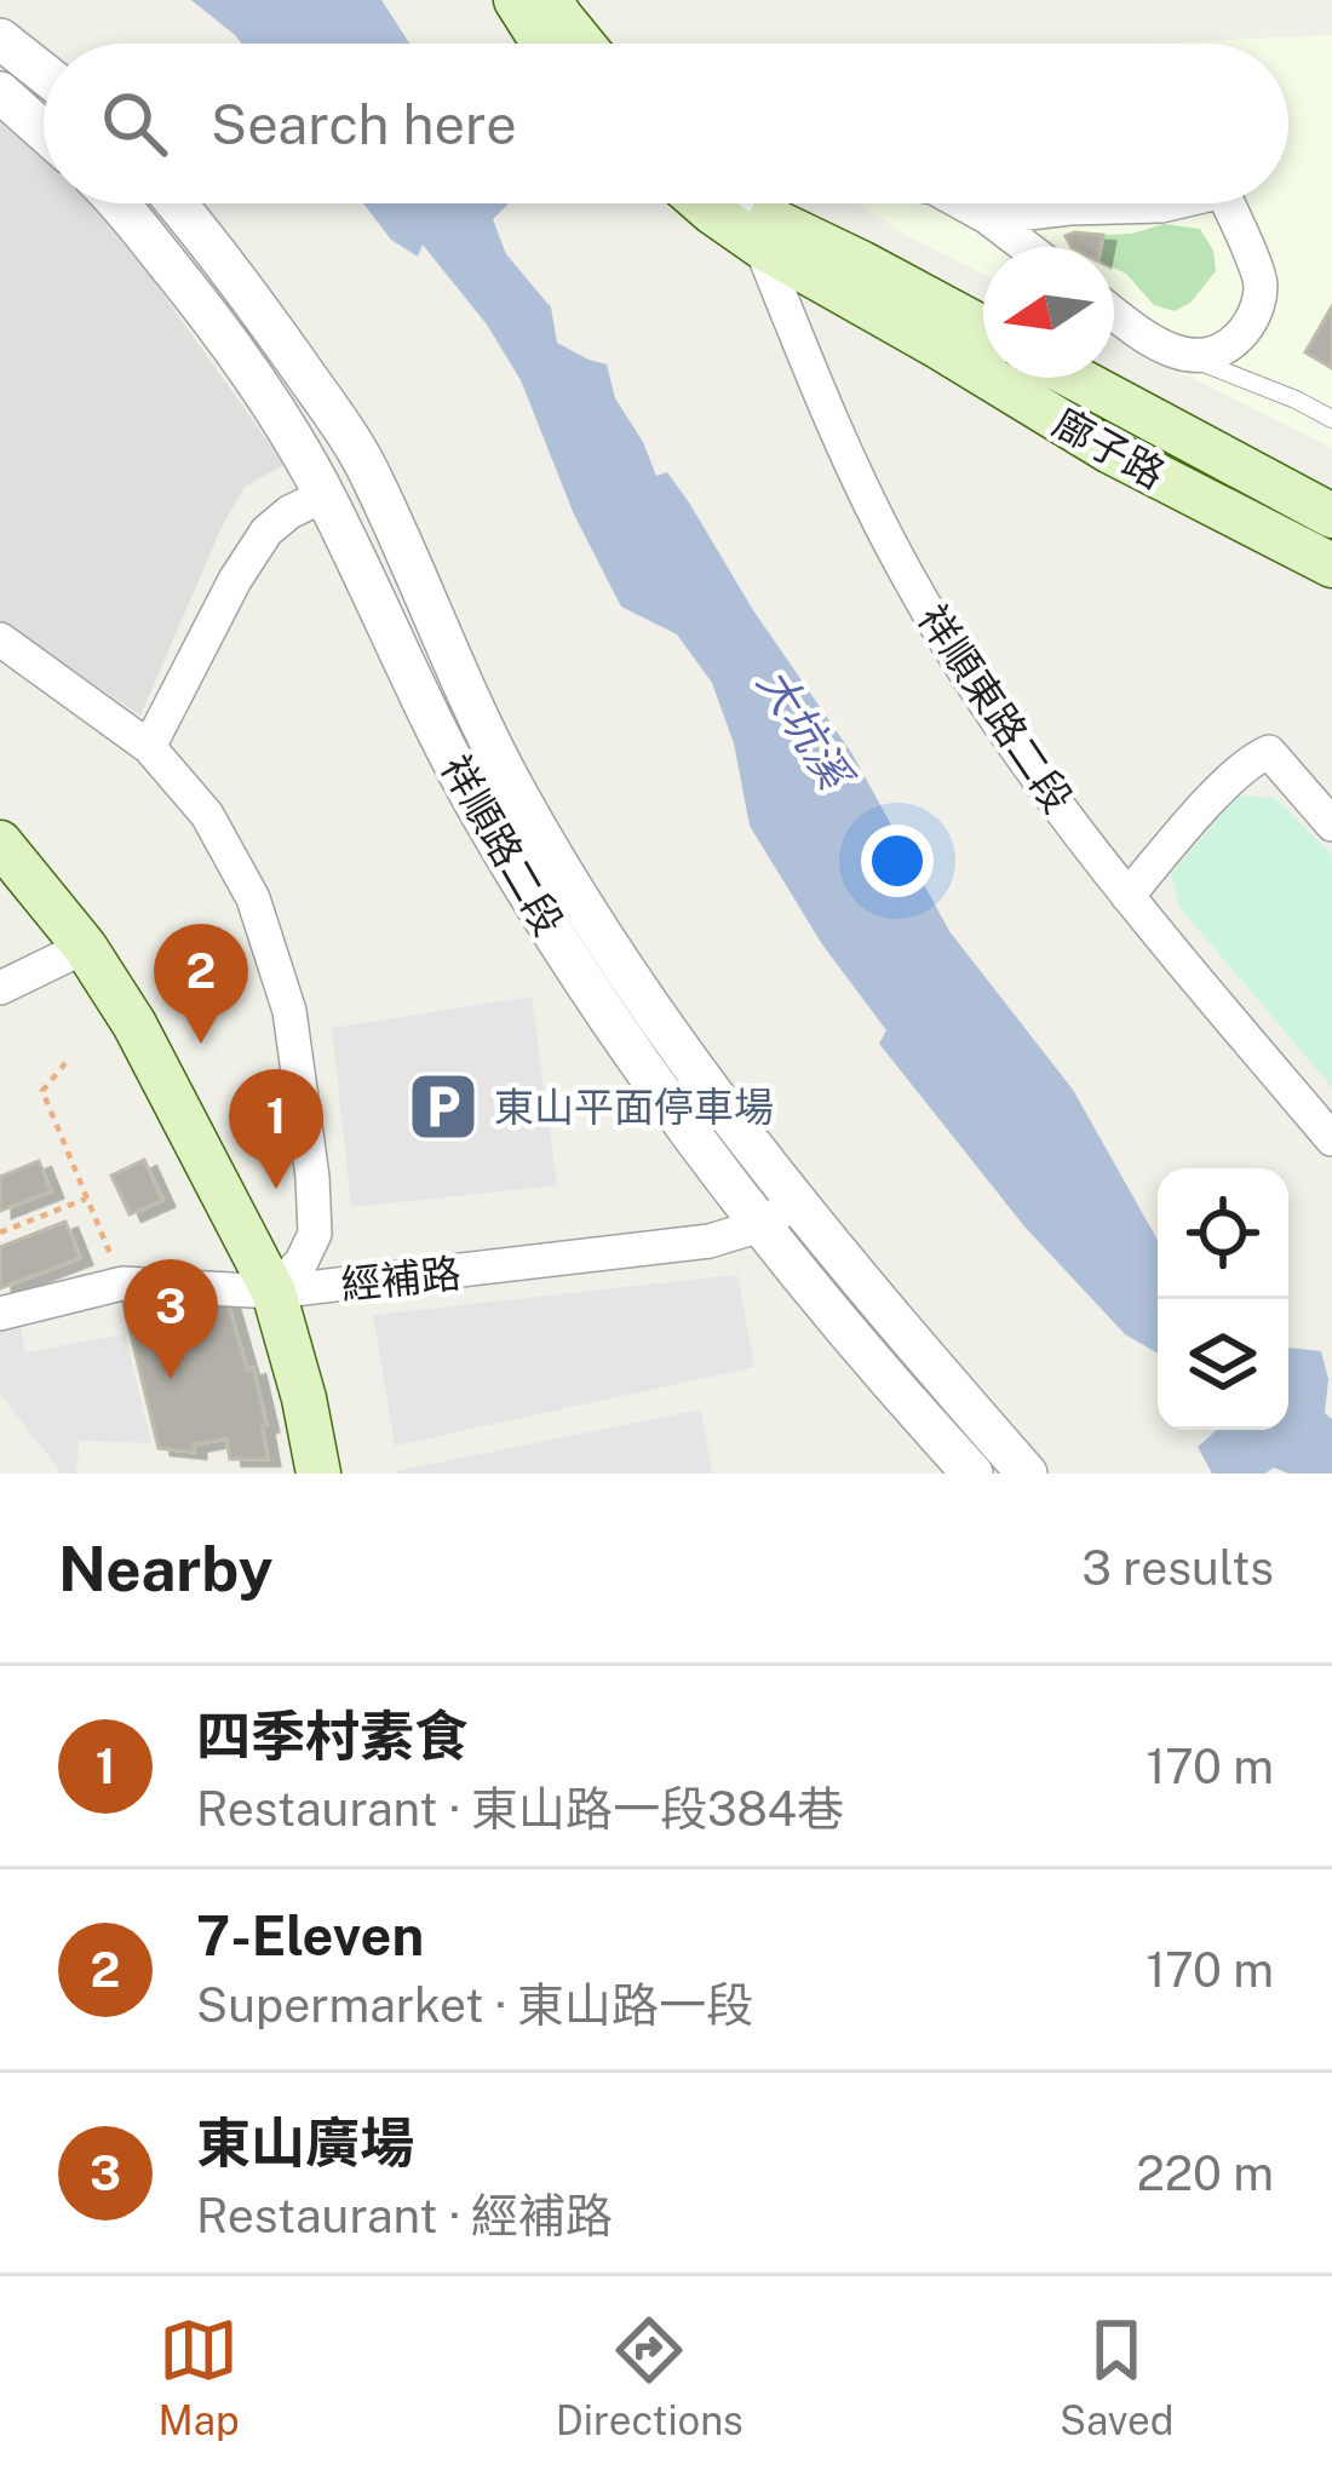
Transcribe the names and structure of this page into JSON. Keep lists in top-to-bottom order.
{
  "streets": {
    "main road": ["廍子路"],
    "street": ["祥順東路二段", "祥順路二段", "經補路"]
  },
  "crossings": [
    ["廍子路", "祥順東路二段"],
    ["祥順路二段", "經補路"]
  ],
  "water": ["大坑溪"],
  "places": {
    "parking": ["東山平面停車場"]
  },
  "north": "left",
  "page": {
    "search": "Search here",
    "pins": ["2", "1", "3"],
    "heading": ["Nearby", "3 results"],
    "list": [
      {
        "mark": "1",
        "name": "四季村素食",
        "note": "Restaurant · 東山路一段384巷",
        "value": "170 m"
      },
      {
        "mark": "2",
        "name": "7-Eleven",
        "note": "Supermarket · 東山路一段",
        "value": "170 m"
      },
      {
        "mark": "3",
        "name": "東山廣場",
        "note": "Restaurant · 經補路",
        "value": "220 m"
      }
    ],
    "nav": ["Map", "Directions", "Saved"]
  }
}
